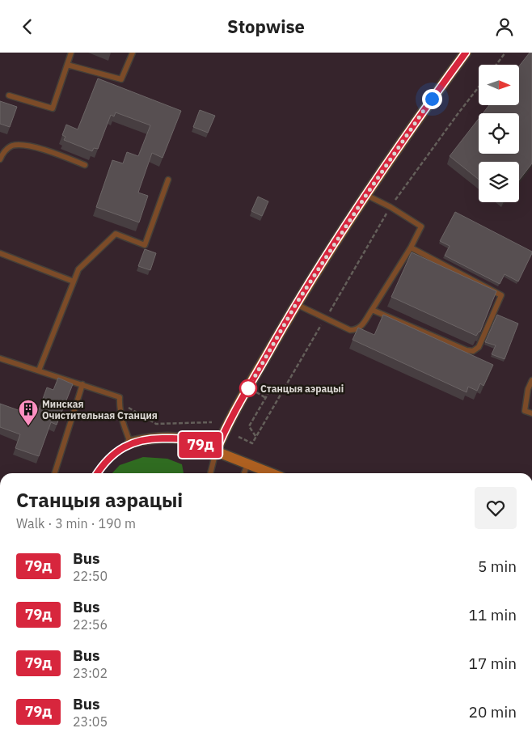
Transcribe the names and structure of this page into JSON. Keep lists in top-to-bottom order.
{
  "places": {
    "other": ["Станцыя аэрацыі"],
    "building": ["Минская Очистительная Станция"]
  },
  "lines": ["bus line 79д"],
  "north": "right",
  "page": {
    "header": "Stopwise",
    "on_map": "79д",
    "heading": ["Станцыя аэрацыі", "Walk · 3 min · 190 m"],
    "list": [
      {
        "mark": "79д",
        "name": "Bus",
        "note": "22:50",
        "value": "5 min"
      },
      {
        "mark": "79д",
        "name": "Bus",
        "note": "22:56",
        "value": "11 min"
      },
      {
        "mark": "79д",
        "name": "Bus",
        "note": "23:02",
        "value": "17 min"
      },
      {
        "mark": "79д",
        "name": "Bus",
        "note": "23:05",
        "value": "20 min"
      }
    ]
  }
}
